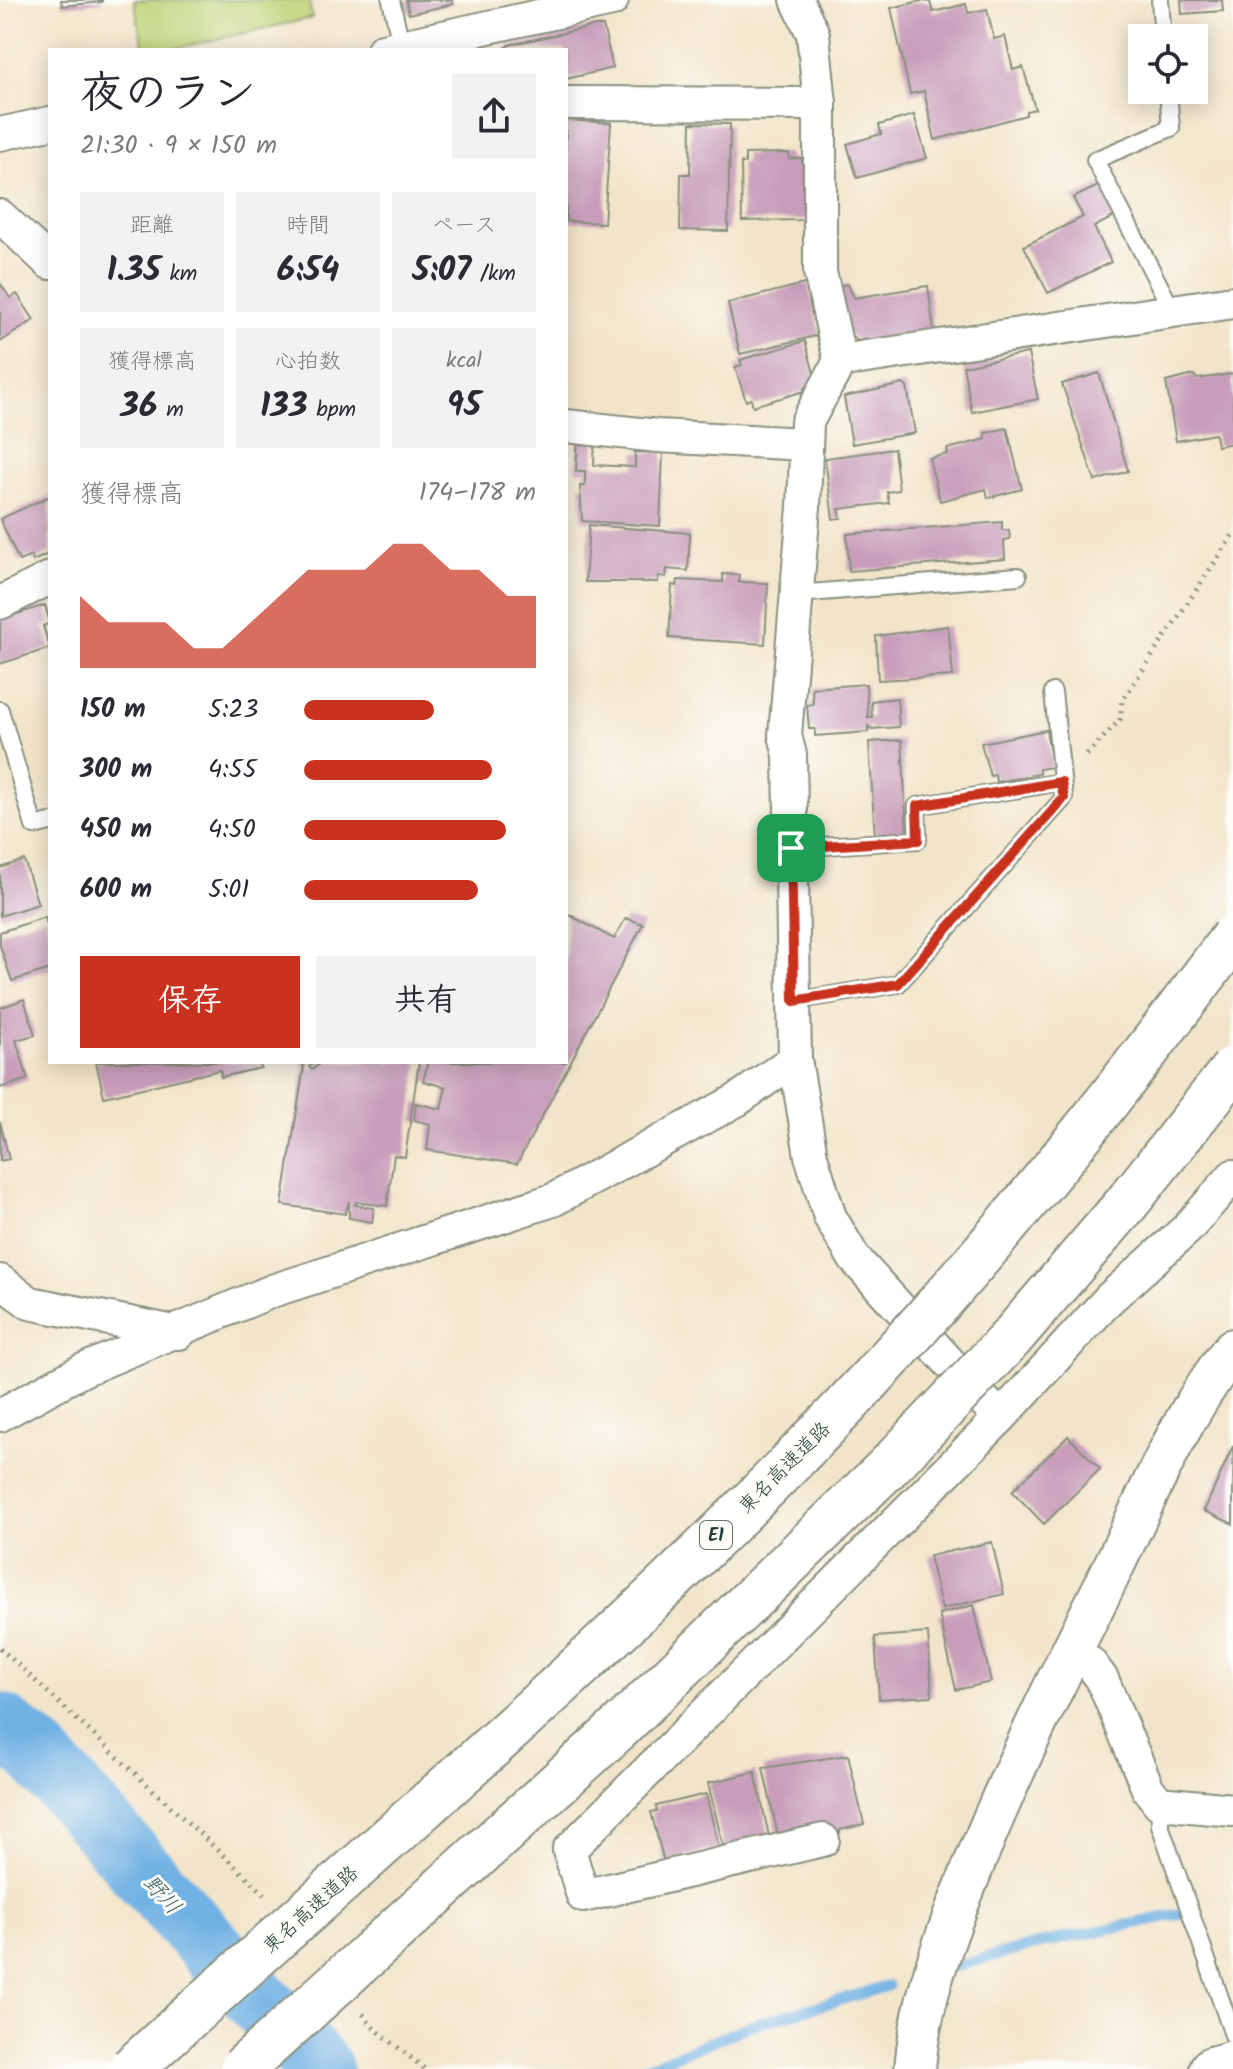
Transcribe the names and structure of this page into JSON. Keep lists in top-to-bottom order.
{
  "streets": {
    "main road": ["東名高速道路", "E1"]
  },
  "water": ["野川"],
  "page": {
    "heading": ["夜のラン", "21:30 · 9 × 150 m"],
    "stats": [
      ["距離", "1.35 km"],
      ["時間", "6:54"],
      ["ペース", "5:07 /km"],
      ["獲得標高", "36 m"],
      ["心拍数", "133 bpm"],
      ["kcal", "95"]
    ],
    "chart": ["獲得標高", "174–178 m"],
    "list": [
      {
        "name": "150 m",
        "note": "5:23"
      },
      {
        "name": "300 m",
        "note": "4:55"
      },
      {
        "name": "450 m",
        "note": "4:50"
      },
      {
        "name": "600 m",
        "note": "5:01"
      }
    ],
    "buttons": ["保存", "共有"]
  }
}
